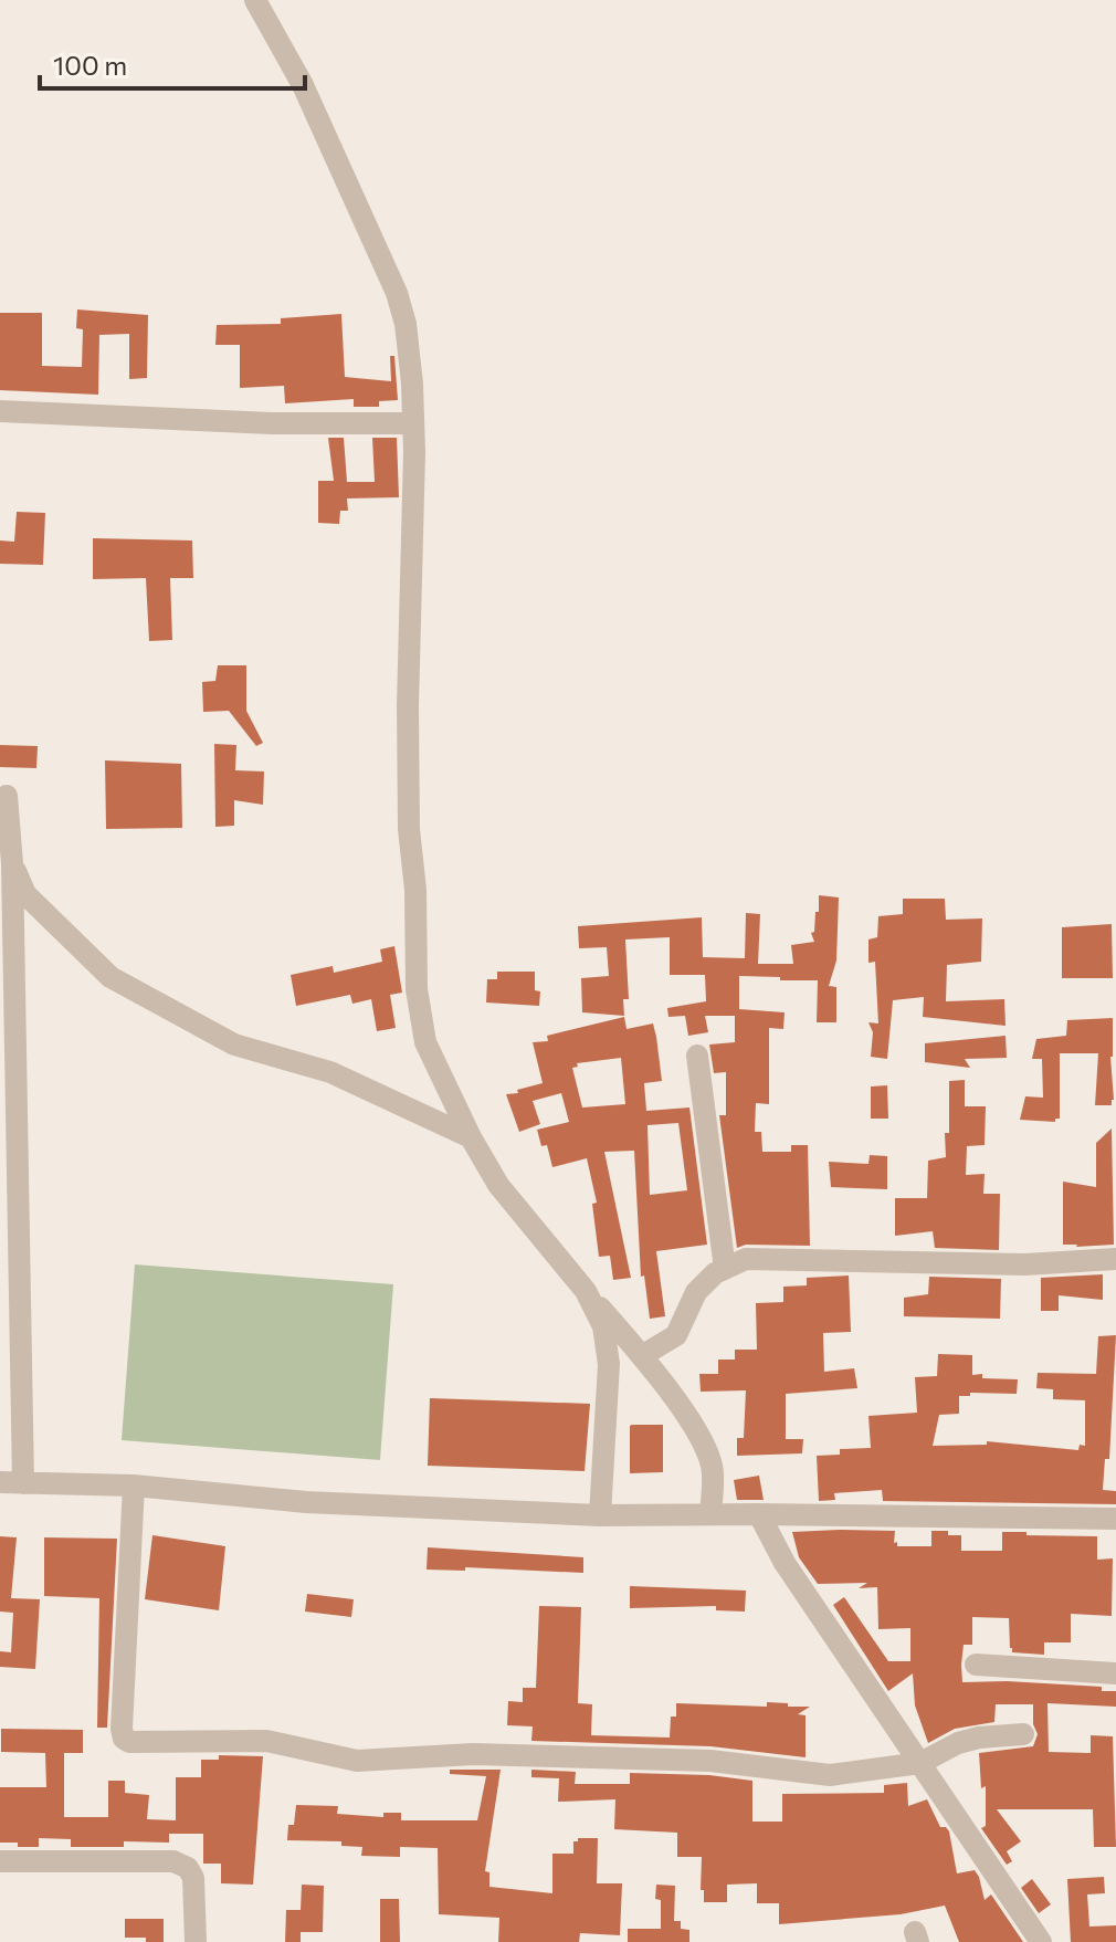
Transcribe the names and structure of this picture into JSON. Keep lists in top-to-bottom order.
{
  "scale_bar": "100 m"
}
